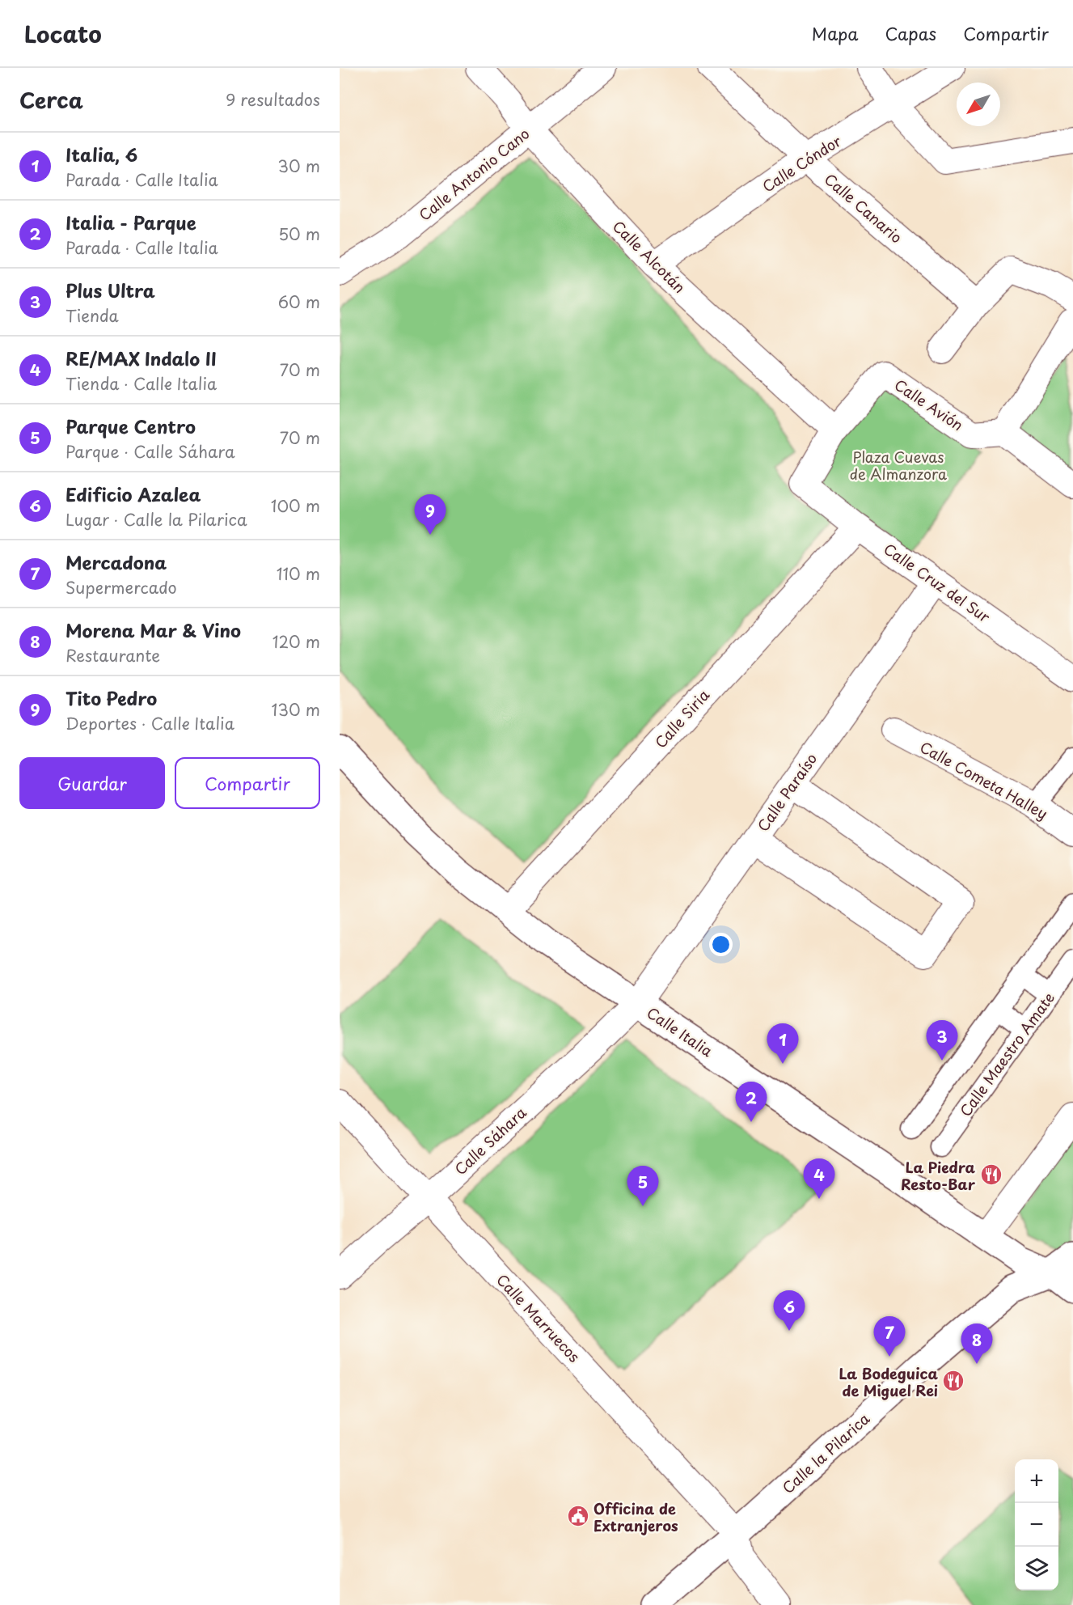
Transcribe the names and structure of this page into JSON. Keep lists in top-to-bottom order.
{
  "streets": {
    "street": [
      "Calle Cóndor",
      "Calle Antonio Cano",
      "Calle Canario",
      "Calle Alcotán",
      "Calle Avión",
      "Calle Cruz del Sur",
      "Calle Siria",
      "Calle Cometa Halley",
      "Calle Paraíso",
      "Calle Italia",
      "Calle Maestro Amate",
      "Calle Sáhara",
      "Calle Marruecos",
      "Calle la Pilarica"
    ]
  },
  "crossings": [
    ["Calle Cóndor", "Calle Canario"],
    ["Calle Cóndor", "Calle Alcotán"],
    ["Calle Antonio Cano", "Calle Alcotán"],
    ["Calle Alcotán", "Calle Avión"],
    ["Calle Alcotán", "Calle Cruz del Sur"],
    ["Calle Avión", "Calle Cruz del Sur"],
    ["Calle Cruz del Sur", "Calle Siria"],
    ["Calle Cruz del Sur", "Calle Paraíso"],
    ["Calle Siria", "Calle Italia"],
    ["Calle Paraíso", "Calle Italia"],
    ["Calle Paraíso", "Calle Sáhara"],
    ["Calle Italia", "Calle Sáhara"],
    ["Calle Italia", "Calle la Pilarica"],
    ["Calle Sáhara", "Calle Marruecos"],
    ["Calle Marruecos", "Calle la Pilarica"]
  ],
  "parks": ["Plaza Cuevas de Almanzora"],
  "places": {
    "restaurant": ["La Piedra Resto-Bar", "La Bodeguica de Miguel Rei"],
    "public building": ["Officina de Extranjeros"]
  },
  "north": "bottom left",
  "page": {
    "header": "Locato",
    "nav": ["Mapa", "Capas", "Compartir"],
    "heading": ["Cerca", "9 resultados"],
    "list": [
      {
        "mark": "1",
        "name": "Italia, 6",
        "note": "Parada · Calle Italia",
        "value": "30 m"
      },
      {
        "mark": "2",
        "name": "Italia - Parque",
        "note": "Parada · Calle Italia",
        "value": "50 m"
      },
      {
        "mark": "3",
        "name": "Plus Ultra",
        "note": "Tienda",
        "value": "60 m"
      },
      {
        "mark": "4",
        "name": "RE/MAX Indalo II",
        "note": "Tienda · Calle Italia",
        "value": "70 m"
      },
      {
        "mark": "5",
        "name": "Parque Centro",
        "note": "Parque · Calle Sáhara",
        "value": "70 m"
      },
      {
        "mark": "6",
        "name": "Edificio Azalea",
        "note": "Lugar · Calle la Pilarica",
        "value": "100 m"
      },
      {
        "mark": "7",
        "name": "Mercadona",
        "note": "Supermercado",
        "value": "110 m"
      },
      {
        "mark": "8",
        "name": "Morena Mar & Vino",
        "note": "Restaurante",
        "value": "120 m"
      },
      {
        "mark": "9",
        "name": "Tito Pedro",
        "note": "Deportes · Calle Italia",
        "value": "130 m"
      }
    ],
    "pins": [
      "9",
      "3",
      "1",
      "2",
      "4",
      "5",
      "6",
      "7",
      "8"
    ],
    "buttons": ["Guardar", "Compartir"],
    "map_buttons": ["+", "−"]
  }
}
